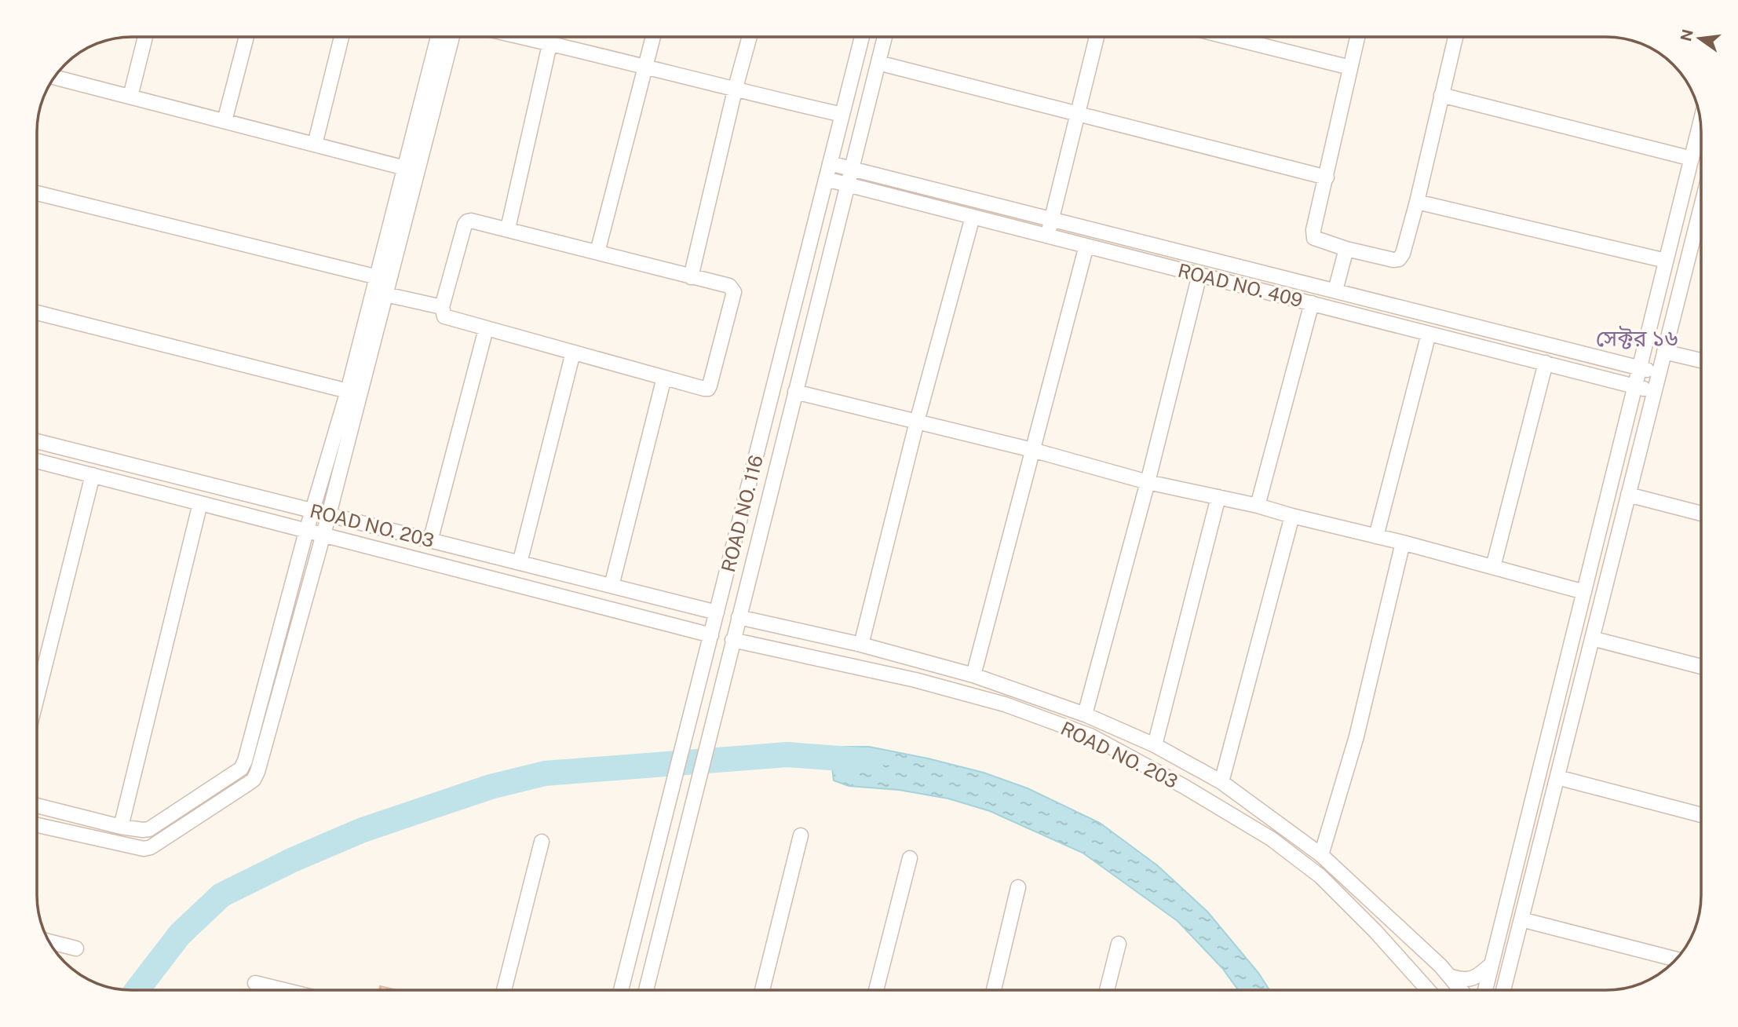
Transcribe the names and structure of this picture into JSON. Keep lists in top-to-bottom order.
{
  "streets": {
    "street": ["ROAD NO. 409", "ROAD NO. 116", "ROAD NO. 203"]
  },
  "crossings": [
    ["ROAD NO. 409", "ROAD NO. 116"],
    ["ROAD NO. 116", "ROAD NO. 203"]
  ],
  "districts": ["সেক্টর ১৬"],
  "north": "left"
}
